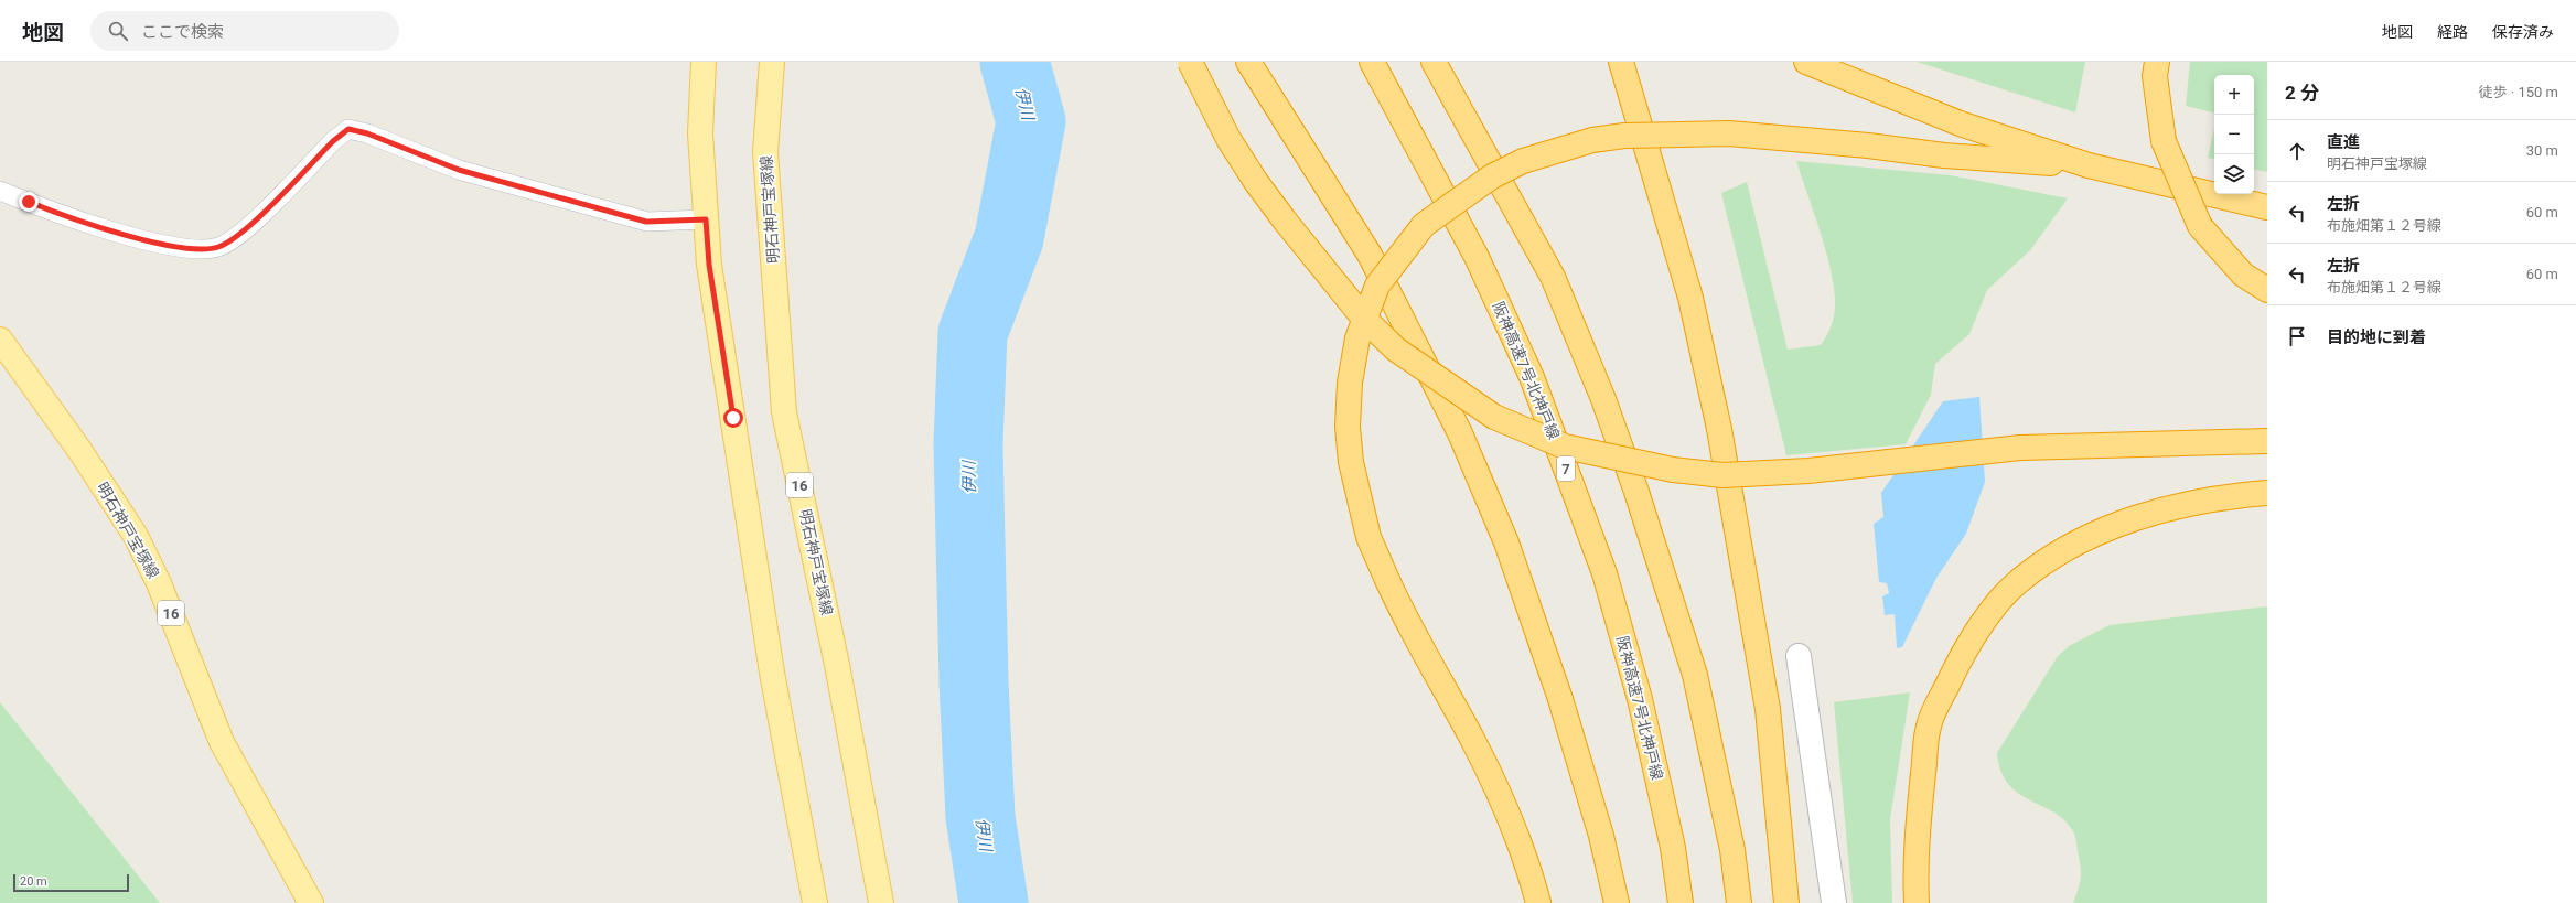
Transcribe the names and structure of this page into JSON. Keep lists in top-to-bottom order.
{
  "streets": {
    "highway": ["阪神高速7号北神戸線", "7"],
    "main road": ["明石神戸宝塚線", "16"]
  },
  "water": ["伊川"],
  "scale_bar": "20 m",
  "page": {
    "header": "地図",
    "search": "ここで検索",
    "nav": ["地図", "経路", "保存済み"],
    "heading": ["2 分", "徒歩 · 150 m"],
    "map_buttons": ["+", "−"],
    "list": [
      ["直進", "明石神戸宝塚線", "30 m"],
      ["左折", "布施畑第１２号線", "60 m"],
      ["左折", "布施畑第１２号線", "60 m"],
      "目的地に到着"
    ],
    "scale": "20 m"
  }
}
